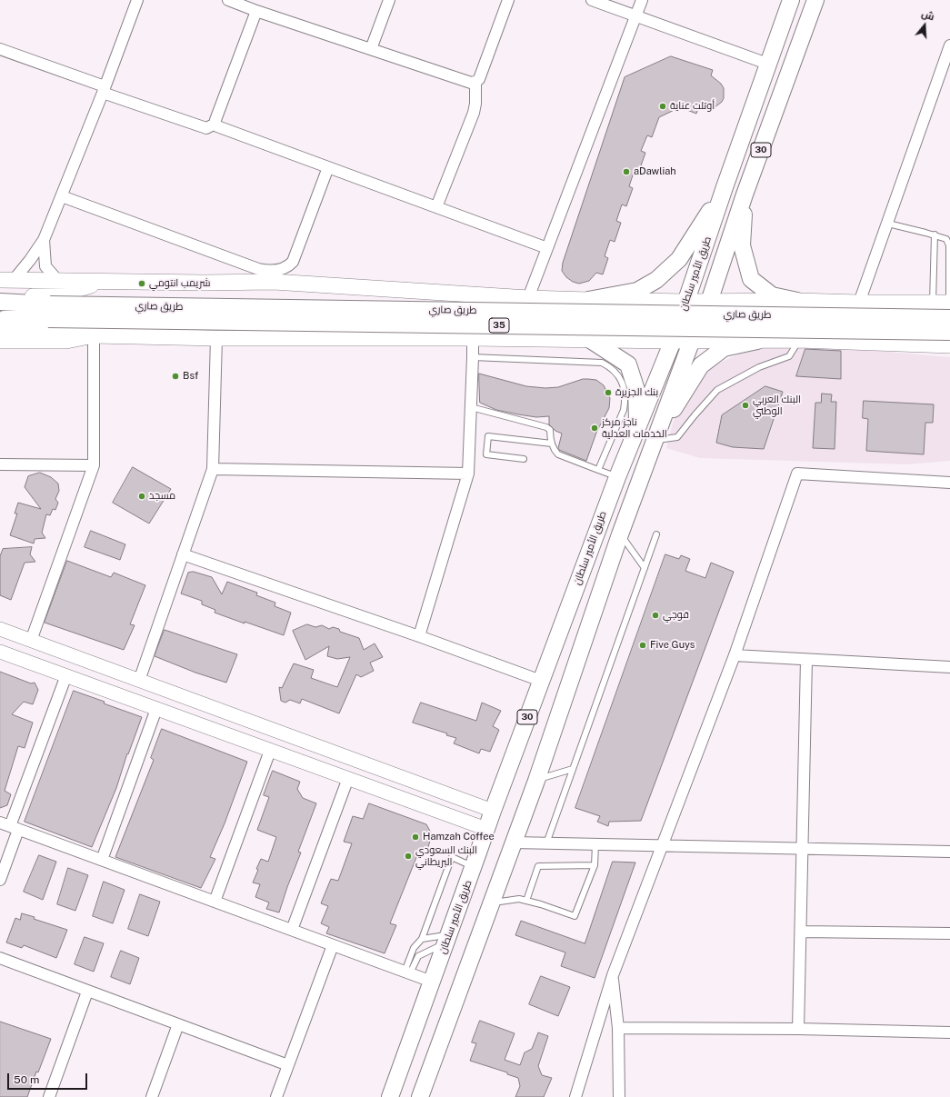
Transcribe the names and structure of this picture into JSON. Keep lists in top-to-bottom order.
{
  "streets": {
    "main road": [
      "30",
      "طريق الأمير سلطان",
      "طريق صاري",
      "35"
    ]
  },
  "places": [
    "أوتلت عناية",
    "aDawliah",
    "شريمب انتومي",
    "Bsf",
    "بنك الجزيرة",
    "البنك العربي الوطني",
    "ناجز مركز الخدمات العدلية",
    "مسجد",
    "فوجي",
    "Five Guys",
    "Hamzah Coffee",
    "البنك السعودي البريطاني"
  ],
  "scale_bar": "50 m",
  "north": "top"
}
